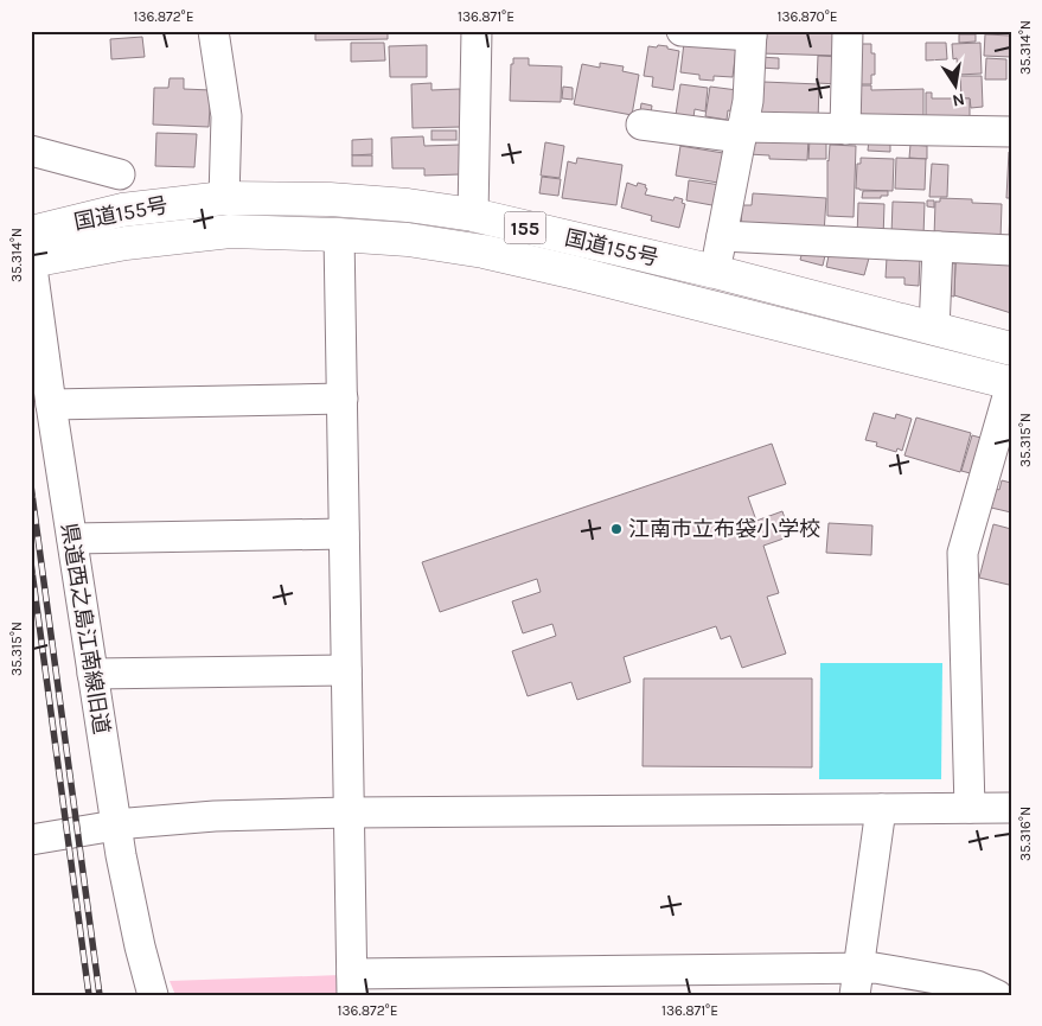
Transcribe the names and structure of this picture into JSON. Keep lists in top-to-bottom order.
{
  "streets": {
    "highway": ["国道155号", "155"],
    "street": ["県道西之島江南線旧道"]
  },
  "crossings": [
    ["国道155号", "県道西之島江南線旧道"]
  ],
  "places": ["江南市立布袋小学校"],
  "north": "bottom",
  "coordinates": [
    "136.872°E",
    "136.871°E",
    "136.870°E",
    "35.314°N",
    "35.315°N",
    "35.316°N"
  ]
}
